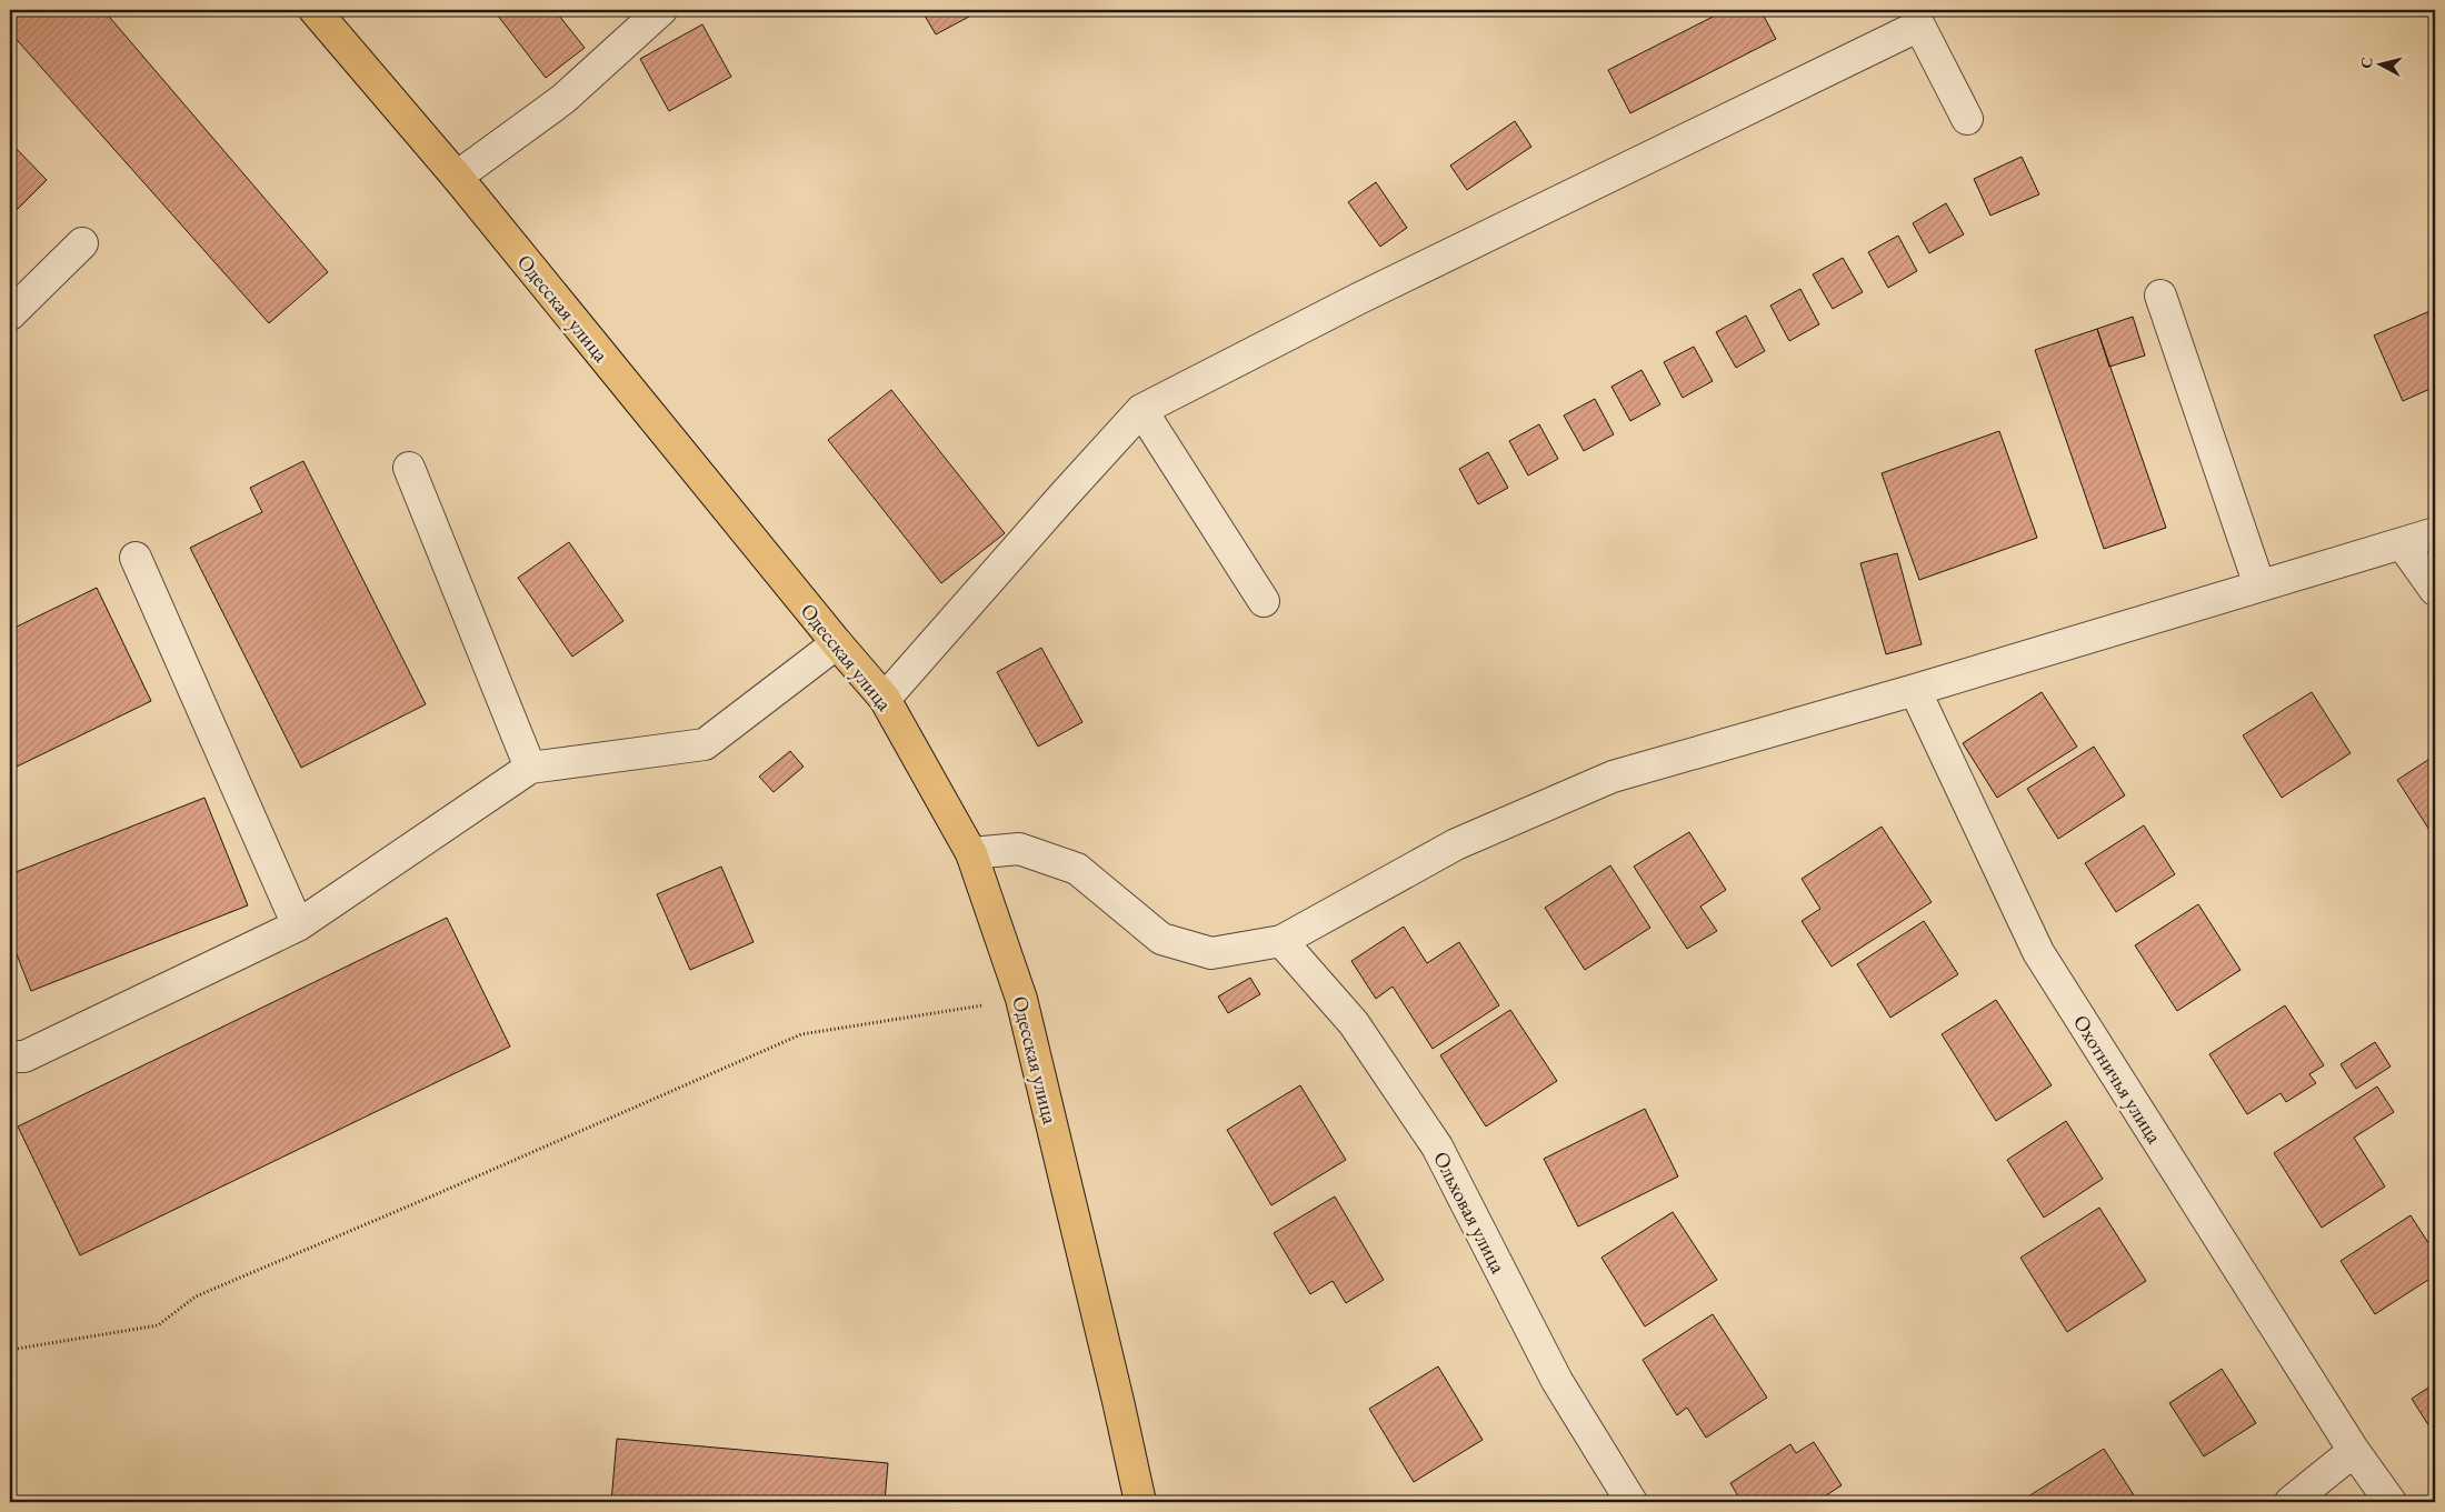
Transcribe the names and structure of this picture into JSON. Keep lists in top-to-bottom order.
{
  "streets": {
    "main road": ["Одесская улица"],
    "street": ["Охотничья улица", "Ольховая улица"]
  },
  "north": "left"
}
